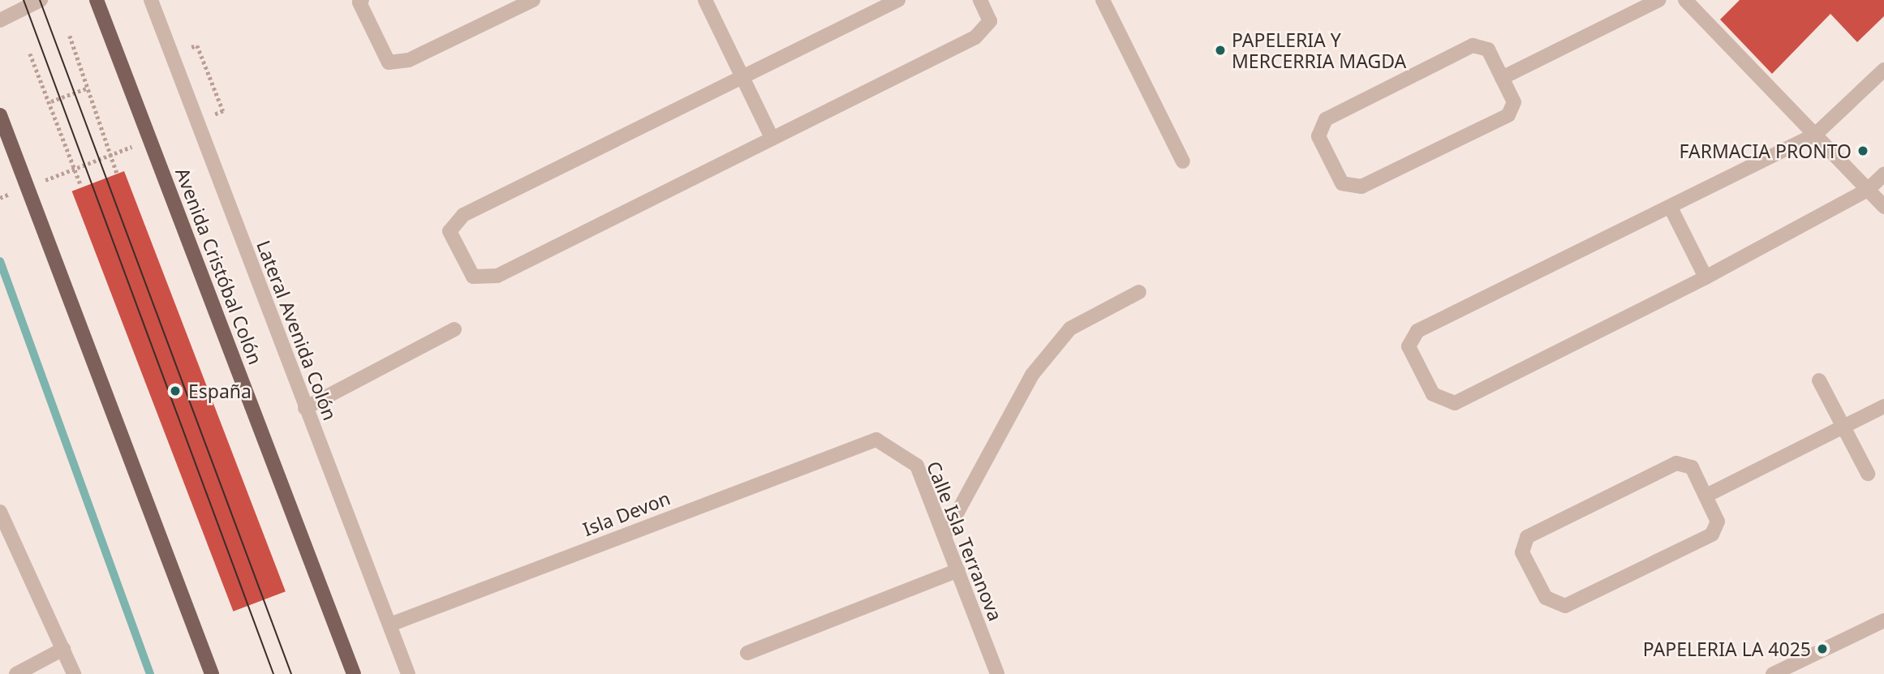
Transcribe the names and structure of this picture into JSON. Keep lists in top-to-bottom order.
{
  "streets": {
    "main road": ["Avenida Cristóbal Colón"],
    "street": ["Lateral Avenida Colón", "Isla Devon", "Calle Isla Terranova"]
  },
  "crossings": [
    ["Lateral Avenida Colón", "Isla Devon"],
    ["Isla Devon", "Calle Isla Terranova"]
  ],
  "places": [
    "PAPELERIA Y MERCERRIA MAGDA",
    "FARMACIA PRONTO",
    "España",
    "PAPELERIA LA 4025"
  ]
}
